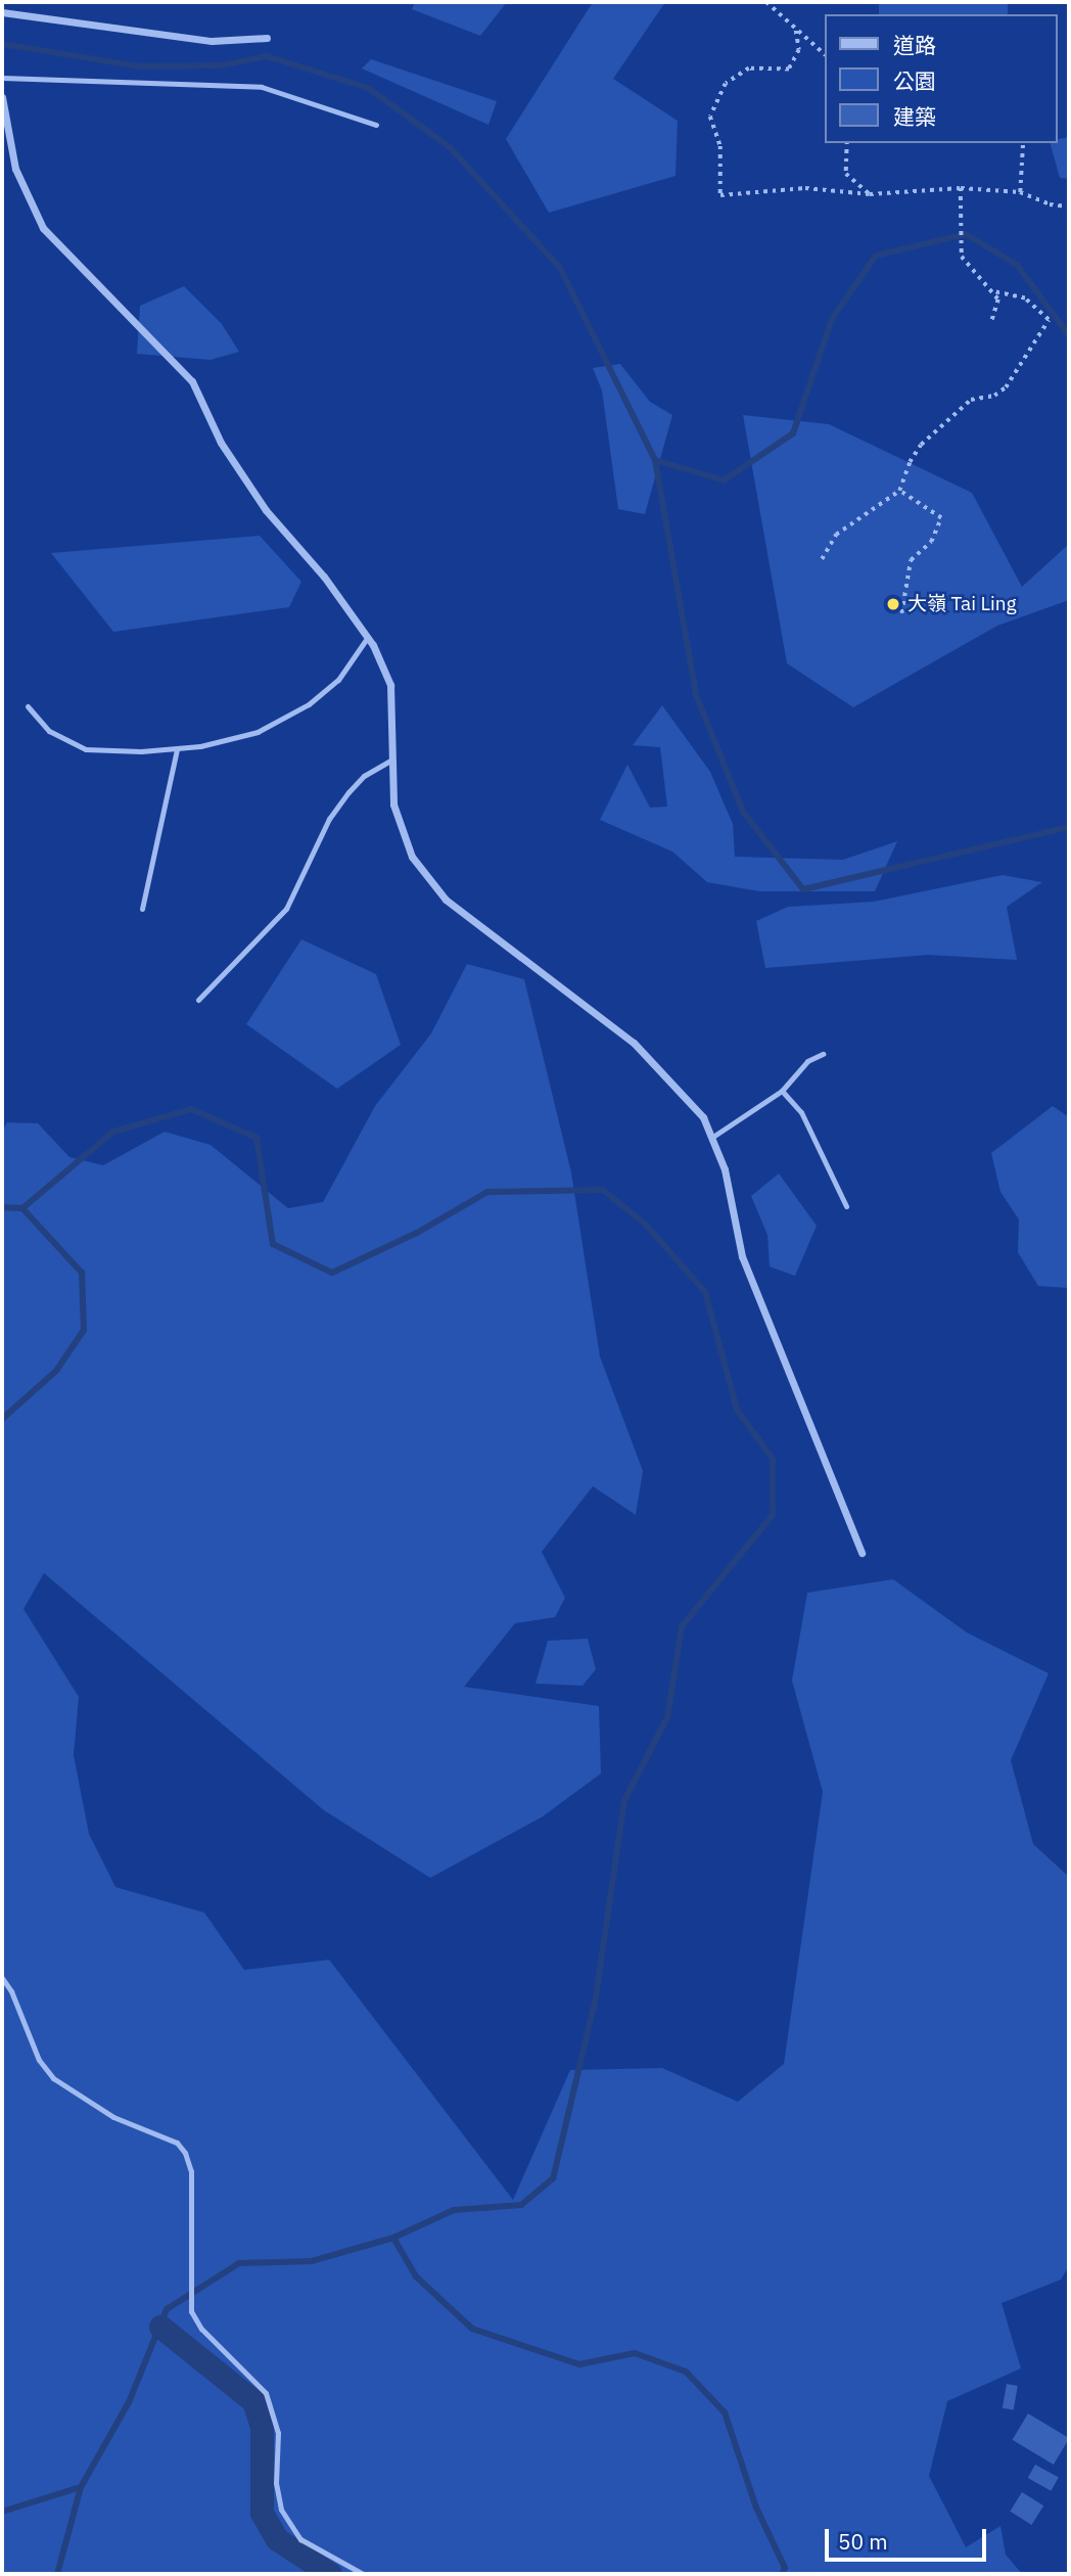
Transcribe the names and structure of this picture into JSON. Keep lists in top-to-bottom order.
{
  "places": ["大嶺 Tai Ling"],
  "legend": ["道路", "公園", "建築"],
  "scale_bar": "50 m"
}
